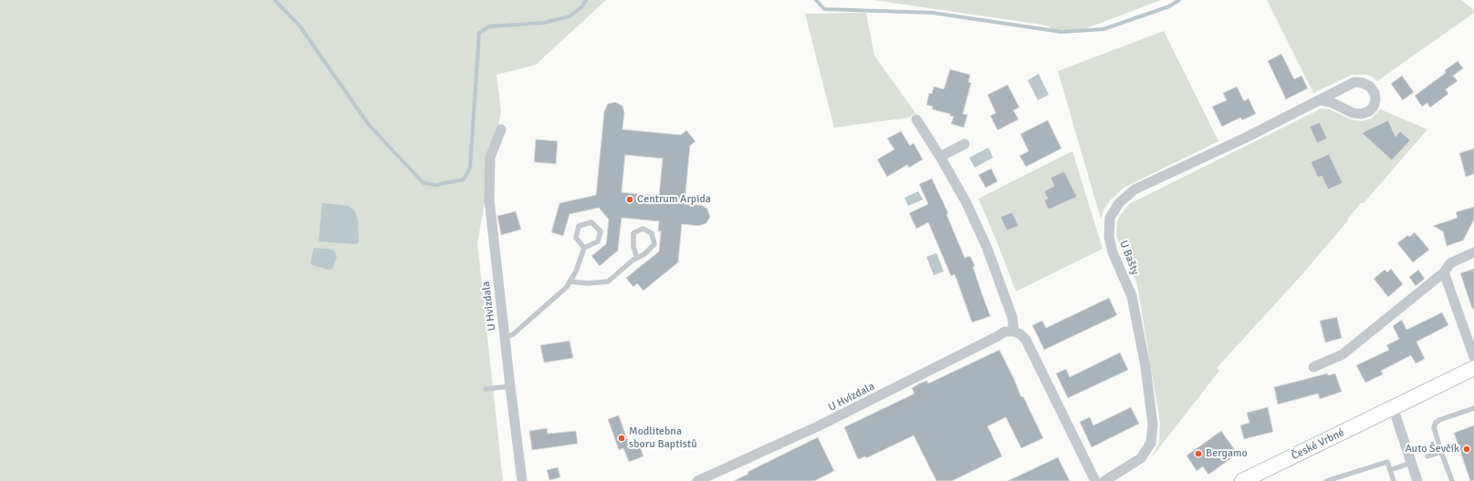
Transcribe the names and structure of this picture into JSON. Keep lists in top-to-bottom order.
{
  "streets": {
    "street": ["U Bašty", "U Hvízdala", "České Vrbné"]
  },
  "places": [
    "Centrum Arpida",
    "Modlitebna sboru Baptistů",
    "Auto Ševčík",
    "Bergamo"
  ]
}
